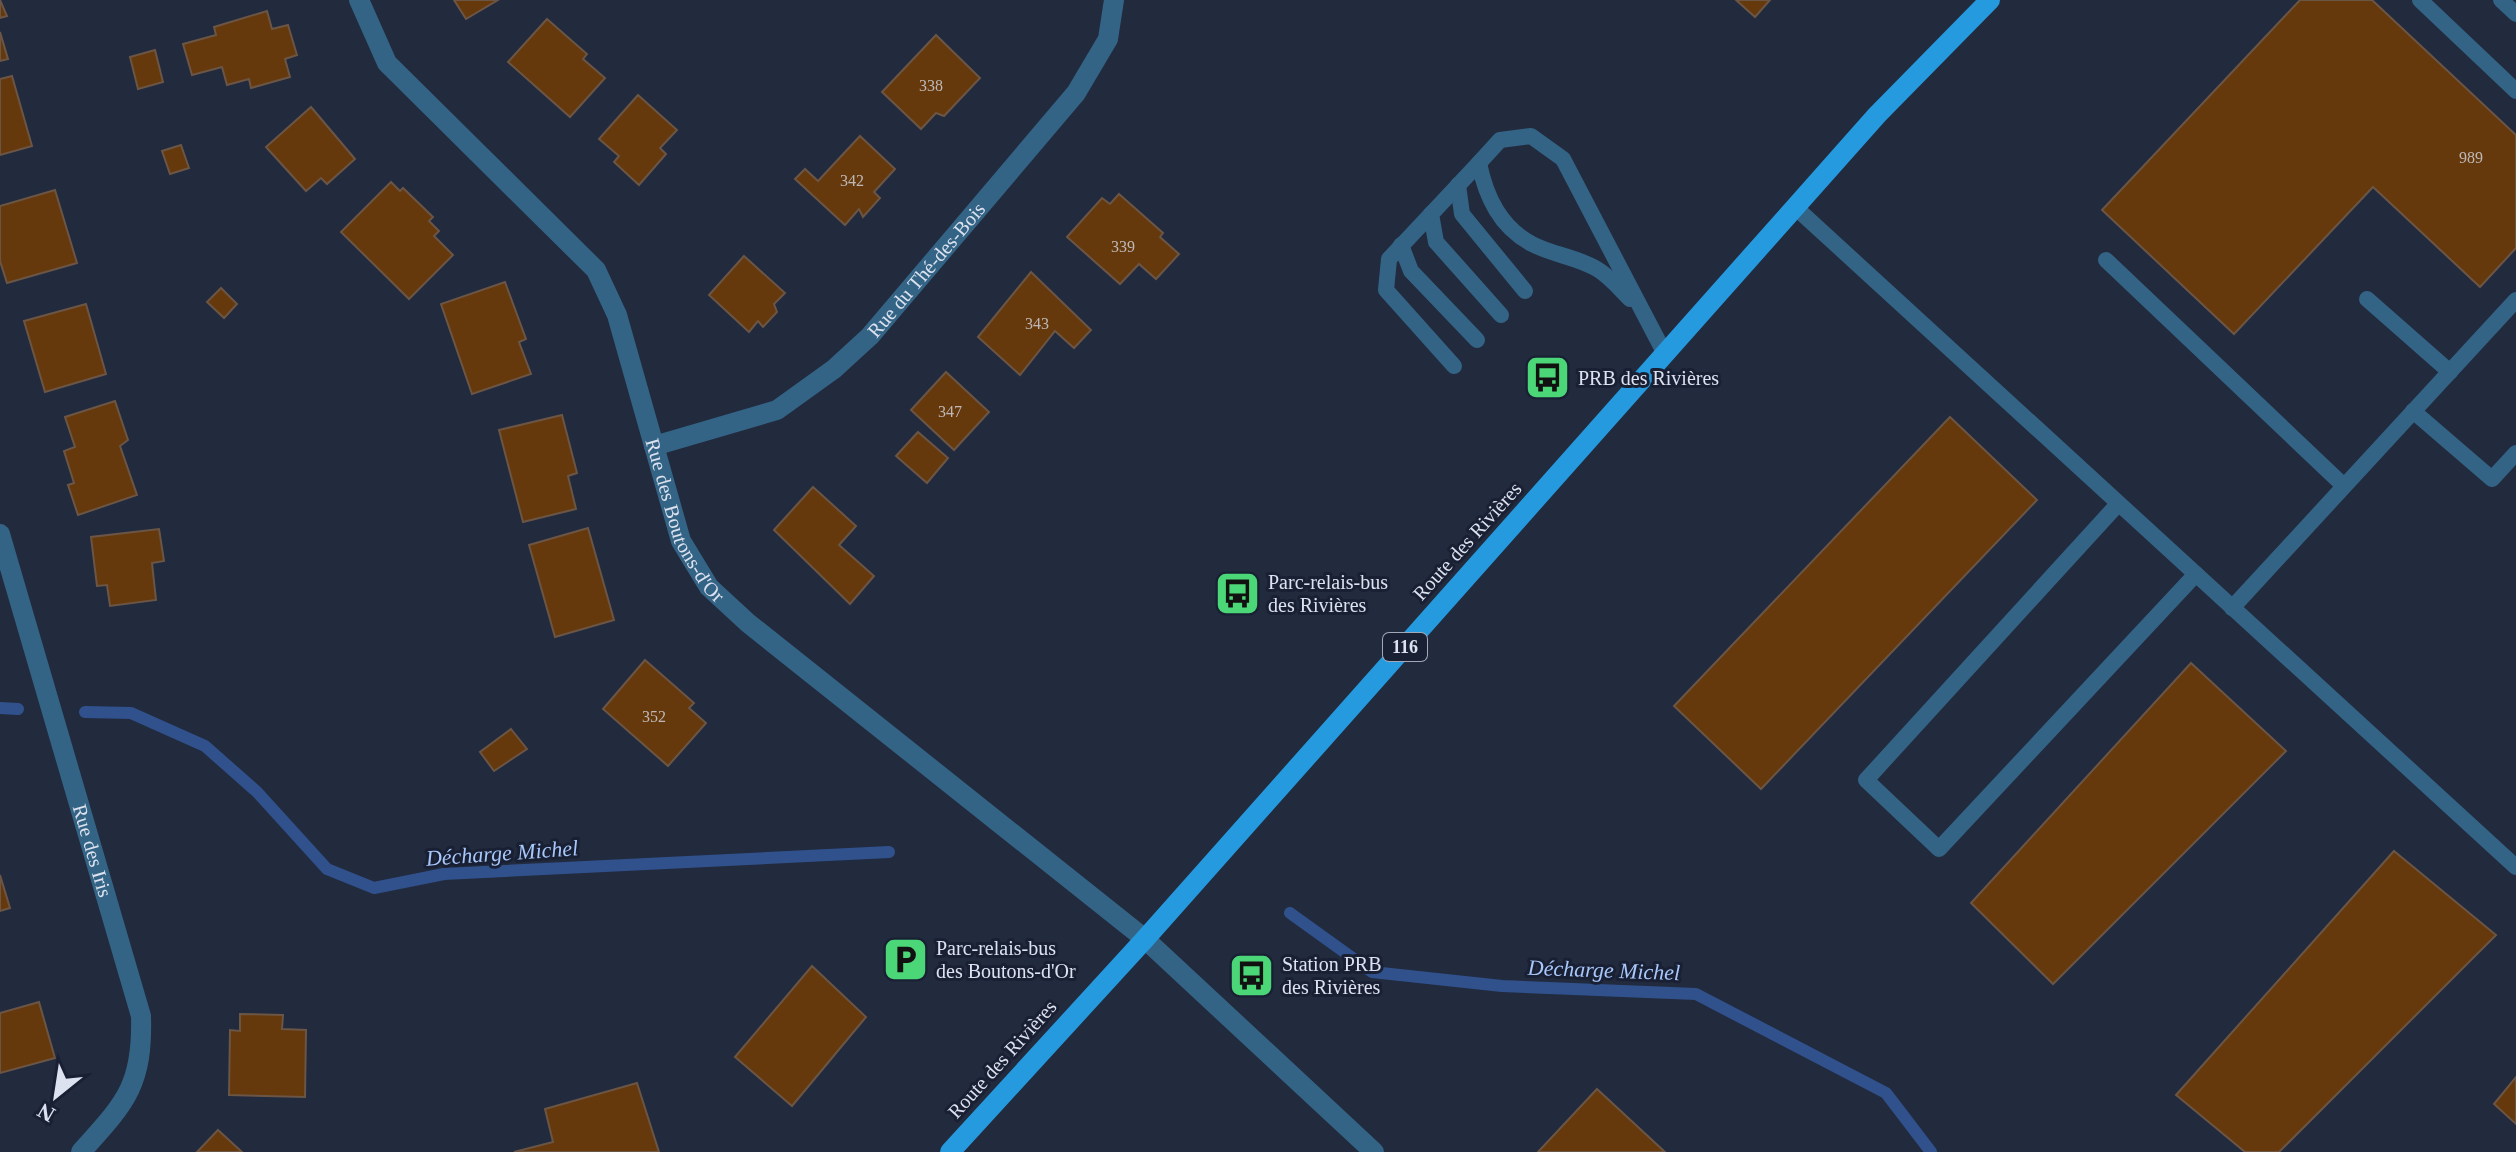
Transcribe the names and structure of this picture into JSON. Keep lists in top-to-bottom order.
{
  "streets": {
    "main road": ["Route des Rivières", "116"],
    "street": ["Rue du Thé-des-Bois", "Rue des Boutons-d'Or", "Rue des Iris"]
  },
  "crossings": [
    ["Rue du Thé-des-Bois", "Rue des Boutons-d'Or"],
    ["Rue des Boutons-d'Or", "Route des Rivières"]
  ],
  "water": ["Décharge Michel"],
  "places": {
    "bus stop": ["PRB des Rivières", "Parc-relais-bus des Rivières", "Station PRB des Rivières"],
    "parking": ["Parc-relais-bus des Boutons-d'Or"]
  },
  "house_numbers": [
    "338",
    "989",
    "342",
    "339",
    "343",
    "347",
    "352"
  ],
  "north": "bottom left"
}
